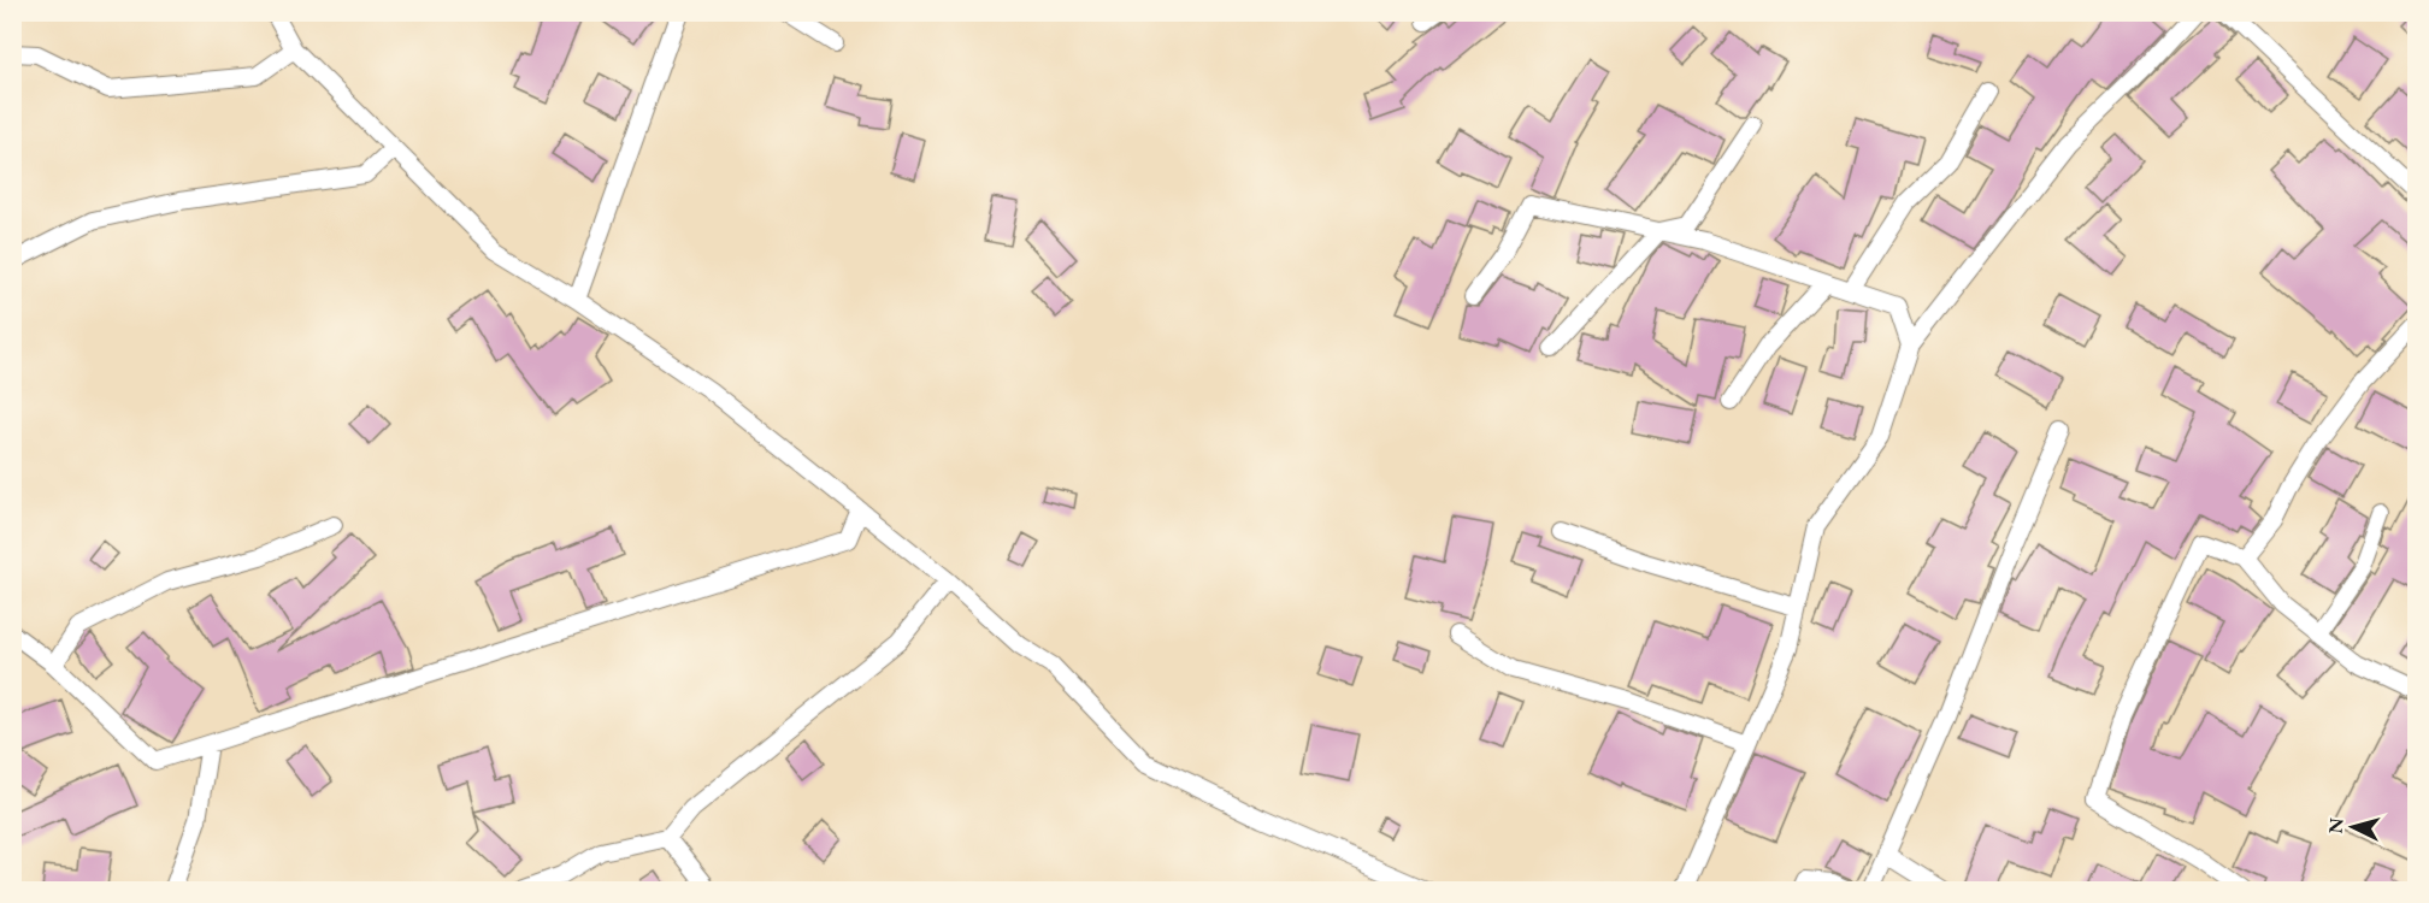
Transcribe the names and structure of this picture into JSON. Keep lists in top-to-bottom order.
{
  "north": "left"
}
